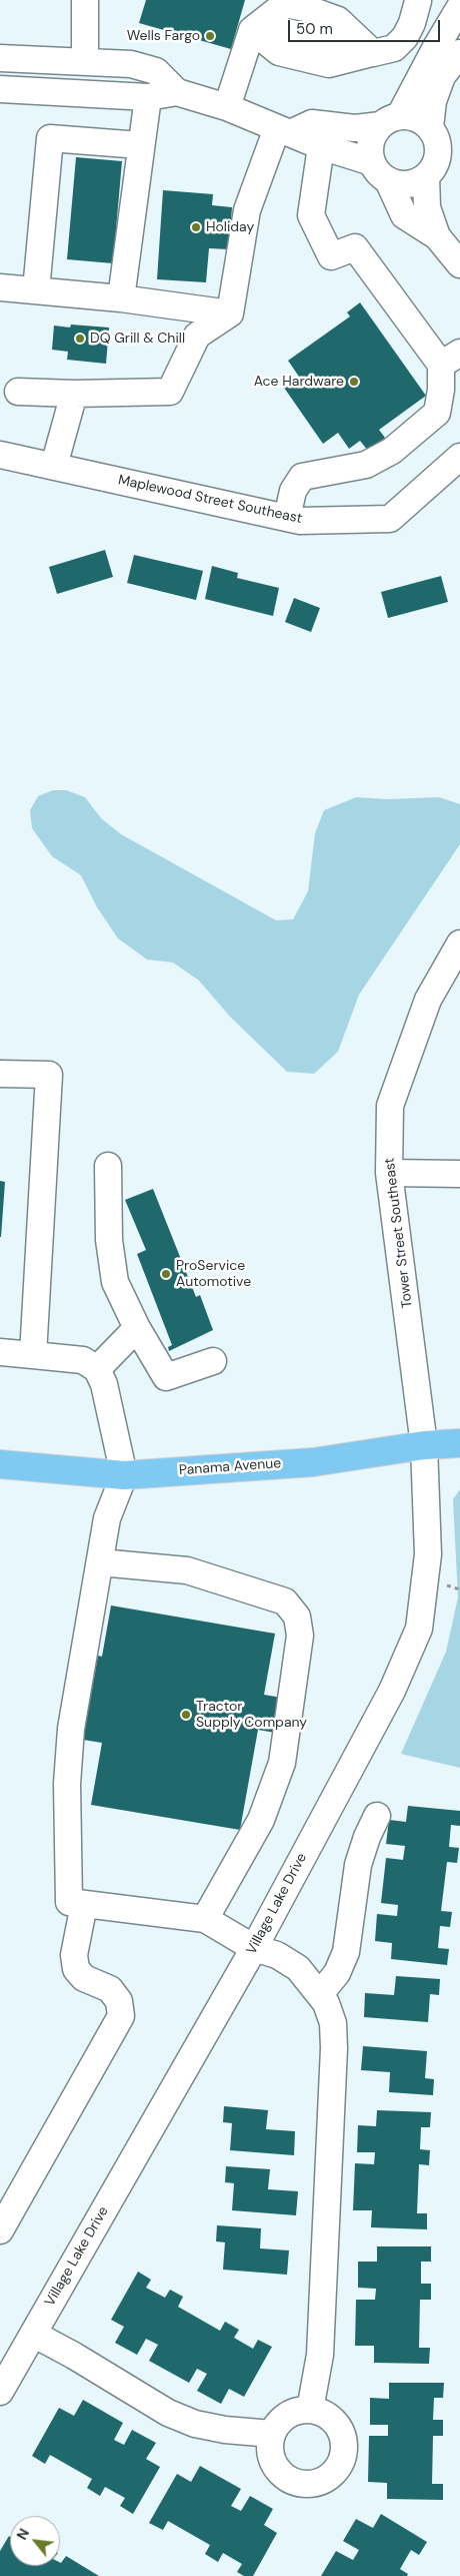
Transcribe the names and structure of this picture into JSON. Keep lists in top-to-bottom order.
{
  "streets": {
    "main road": ["Panama Avenue"],
    "street": ["Maplewood Street Southeast", "Tower Street Southeast", "Village Lake Drive"]
  },
  "crossings": [
    ["Tower Street Southeast", "Panama Avenue"],
    ["Tower Street Southeast", "Village Lake Drive"],
    ["Panama Avenue", "Village Lake Drive"]
  ],
  "places": [
    "Wells Fargo",
    "Holiday",
    "DQ Grill & Chill",
    "Ace Hardware",
    "ProService Automotive",
    "Tractor Supply Company"
  ],
  "scale_bar": "50 m",
  "north": "top left"
}
